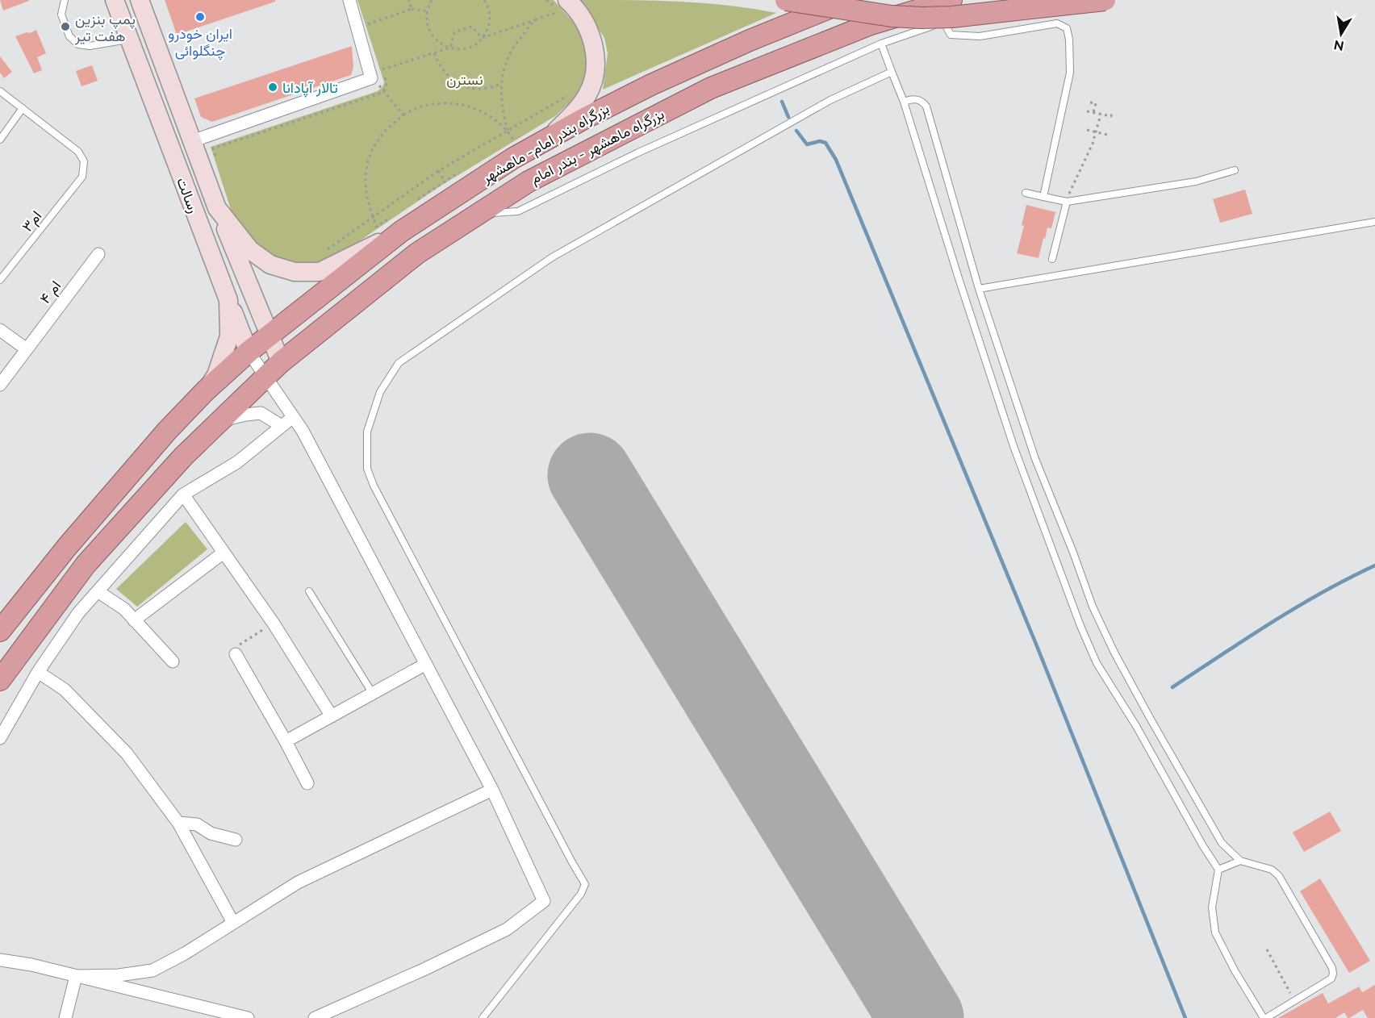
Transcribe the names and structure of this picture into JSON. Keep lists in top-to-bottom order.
{
  "streets": {
    "highway": ["بزرگراه بندر امام- ماهشهر", "بزرگراه ماهشهر - بندر امام"],
    "main road": ["رسالت"],
    "street": ["ام ۴"],
    "lane": ["ام۳"]
  },
  "crossings": [
    ["بزرگراه بندر امام- ماهشهر", "رسالت"],
    ["بزرگراه ماهشهر - بندر امام", "رسالت"]
  ],
  "parks": ["نسترن"],
  "places": ["ایران خودرو چنگلوائی", "پمپ بنزین هفت تیر", "تالار آپادانا"],
  "north": "bottom"
}
